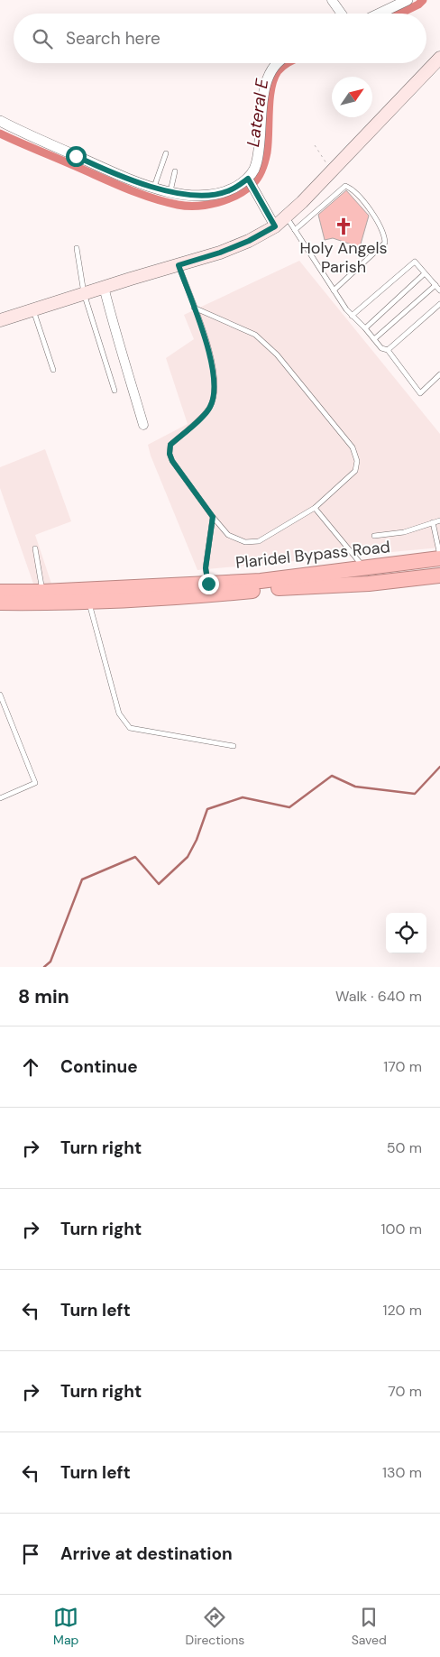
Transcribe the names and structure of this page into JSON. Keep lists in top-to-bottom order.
{
  "streets": {
    "highway": ["Plaridel Bypass Road"]
  },
  "water": ["Lateral E"],
  "places": {
    "church": ["Holy Angels Parish"]
  },
  "north": "top right",
  "page": {
    "search": "Search here",
    "heading": ["8 min", "Walk · 640 m"],
    "list": [
      ["Continue", "170 m"],
      ["Turn right", "50 m"],
      ["Turn right", "100 m"],
      ["Turn left", "120 m"],
      ["Turn right", "70 m"],
      ["Turn left", "130 m"],
      "Arrive at destination"
    ],
    "nav": ["Map", "Directions", "Saved"]
  }
}
